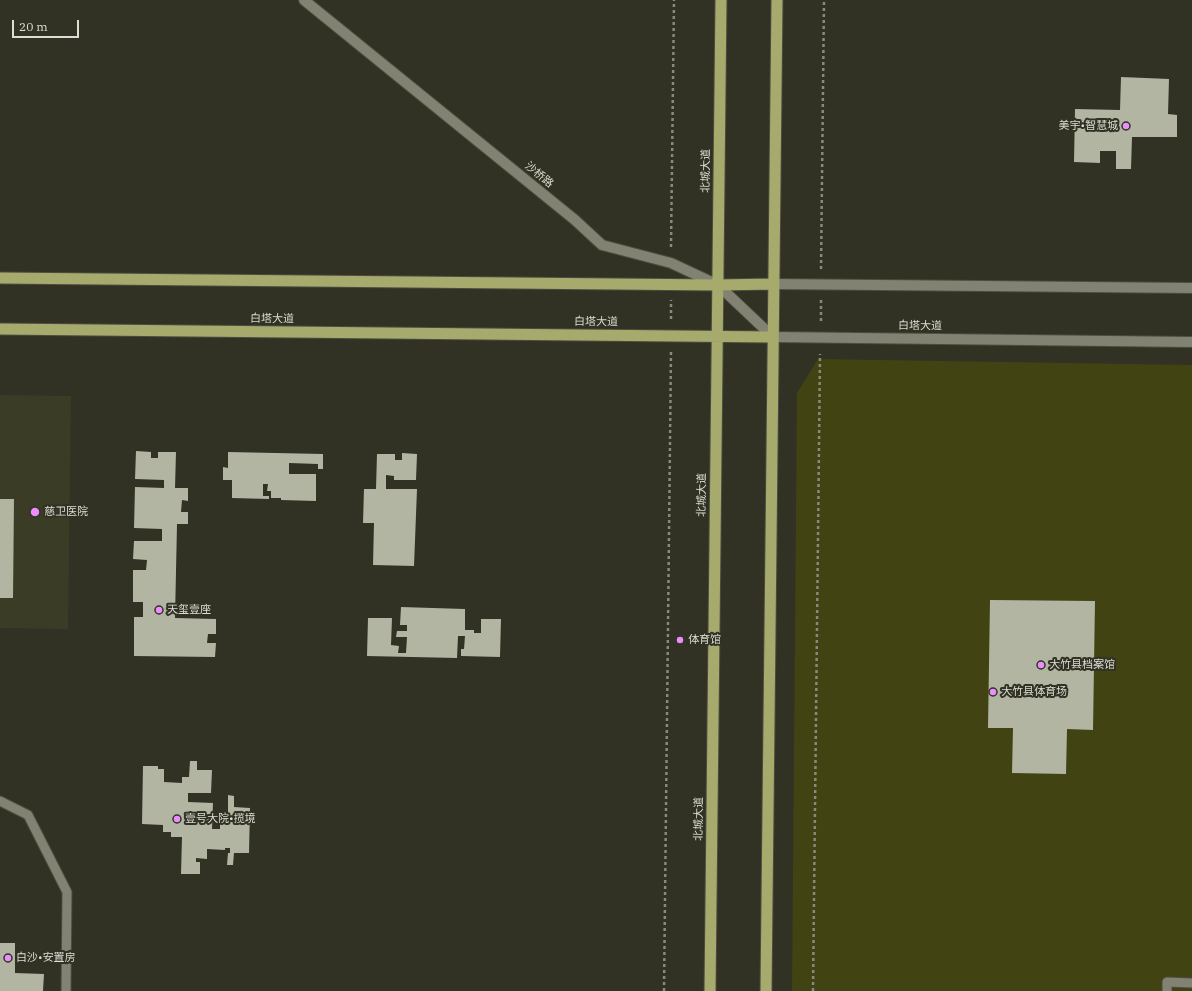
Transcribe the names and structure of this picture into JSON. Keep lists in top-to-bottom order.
{
  "streets": {
    "highway": ["北城大道", "白塔大道"],
    "main road": ["沙桥路"]
  },
  "crossings": [
    ["北城大道", "沙桥路"],
    ["北城大道", "白塔大道"],
    ["沙桥路", "白塔大道"]
  ],
  "places": [
    "美宇•智慧城",
    "慈卫医院",
    "天玺壹座",
    "体育馆",
    "大竹县档案馆",
    "大竹县体育场",
    "壹号大院•揽境",
    "白沙•安置房"
  ],
  "scale_bar": "20 m"
}
